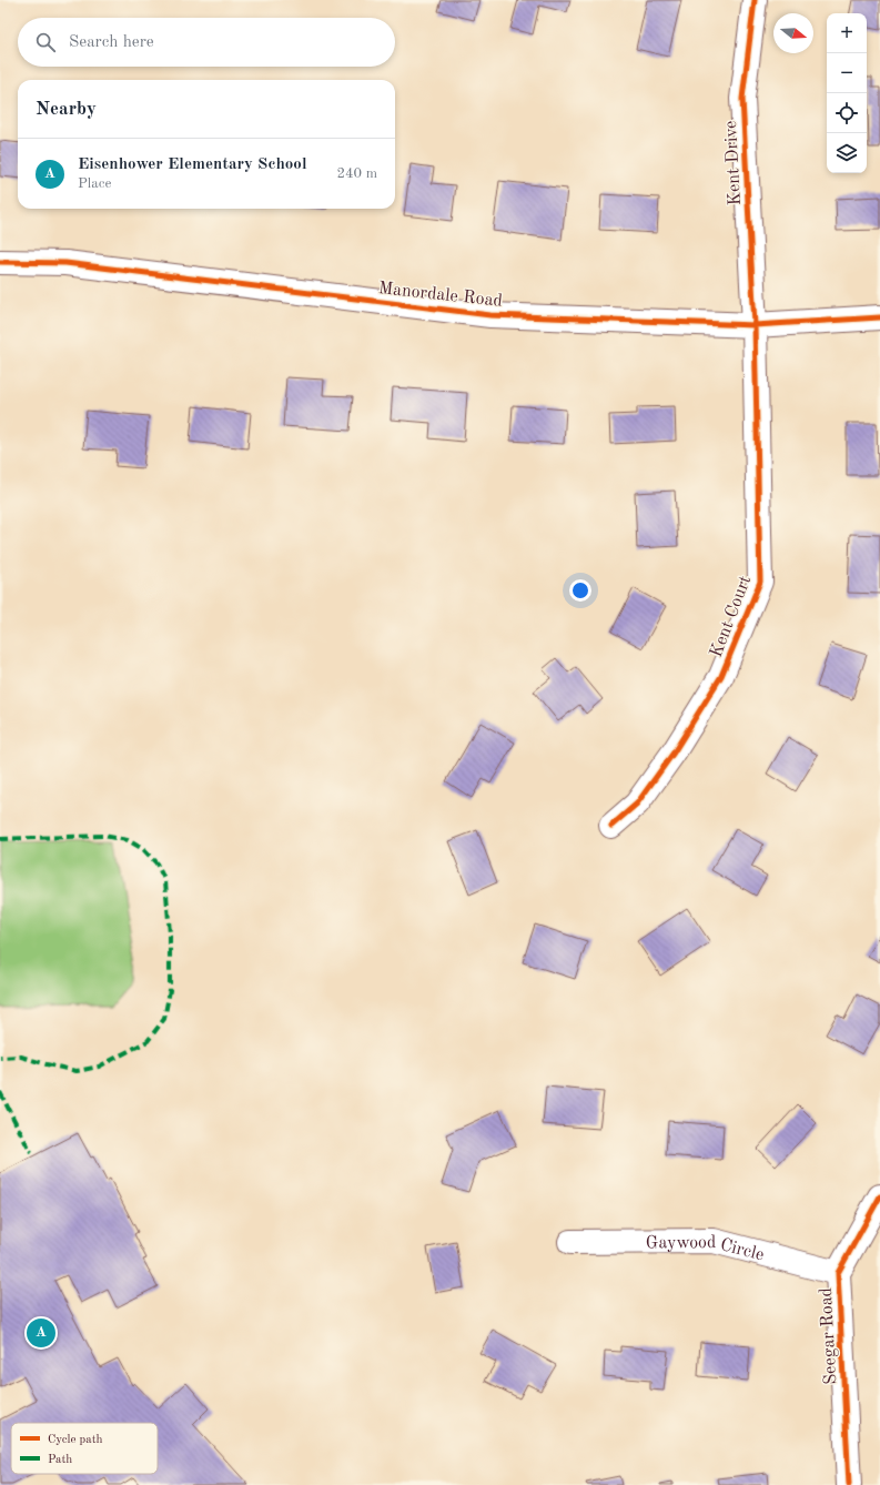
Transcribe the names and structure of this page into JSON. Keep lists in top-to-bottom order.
{
  "streets": {
    "street": [
      "Kent Drive",
      "Manordale Road",
      "Kent Court",
      "Gaywood Circle",
      "Seegar Road"
    ]
  },
  "crossings": [
    ["Kent Drive", "Manordale Road"],
    ["Kent Drive", "Kent Court"],
    ["Manordale Road", "Kent Court"],
    ["Gaywood Circle", "Seegar Road"]
  ],
  "legend": ["Cycle path", "Path"],
  "north": "right",
  "page": {
    "map_buttons": ["+", "−"],
    "search": "Search here",
    "heading": "Nearby",
    "list": [
      {
        "mark": "A",
        "name": "Eisenhower Elementary School",
        "note": "Place",
        "value": "240 m"
      }
    ],
    "pins": "A"
  }
}
